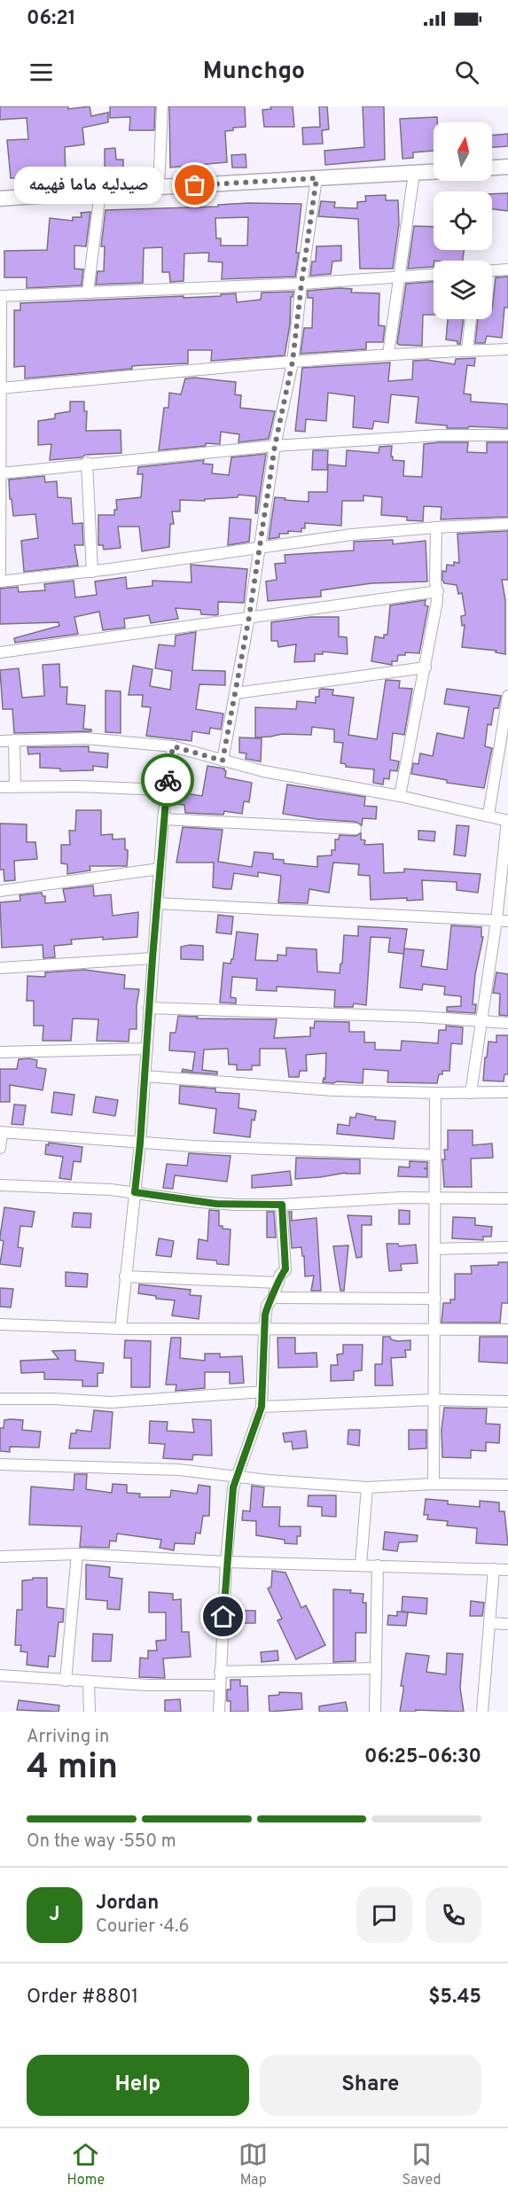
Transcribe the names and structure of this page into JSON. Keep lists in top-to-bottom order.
{
  "places": ["صيدليه ماما فهيمه"],
  "north": "top",
  "page": {
    "status": "06:21",
    "header": "Munchgo",
    "bubble": "صيدليه ماما فهيمه",
    "heading": ["4 min", "Arriving in", "06:25–06:30"],
    "panel": [
      "Jordan",
      "Courier · 4.6",
      "Order #8801",
      "$5.45"
    ],
    "bar": "On the way · 550 m",
    "round": "J",
    "buttons": ["Help", "Share"],
    "tabs": ["Home", "Map", "Saved"]
  }
}
